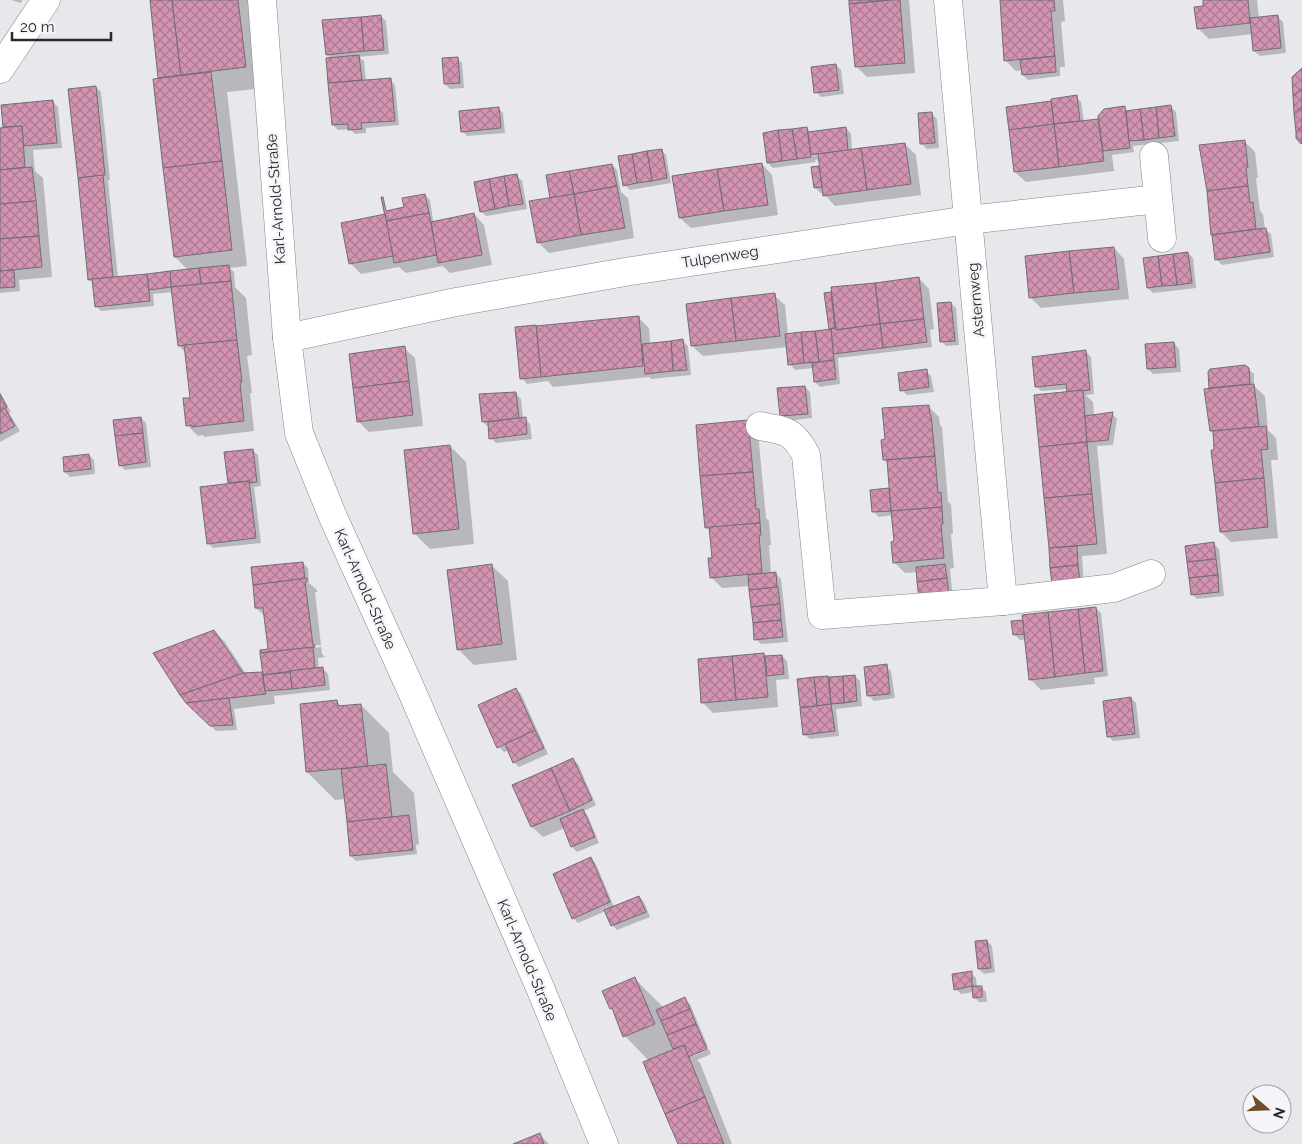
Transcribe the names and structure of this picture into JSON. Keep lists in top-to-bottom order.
{
  "streets": {
    "street": ["Karl-Arnold-Straße", "Tulpenweg", "Asternweg"]
  },
  "crossings": [
    ["Karl-Arnold-Straße", "Tulpenweg"],
    ["Tulpenweg", "Asternweg"]
  ],
  "scale_bar": "20 m",
  "north": "right"
}
